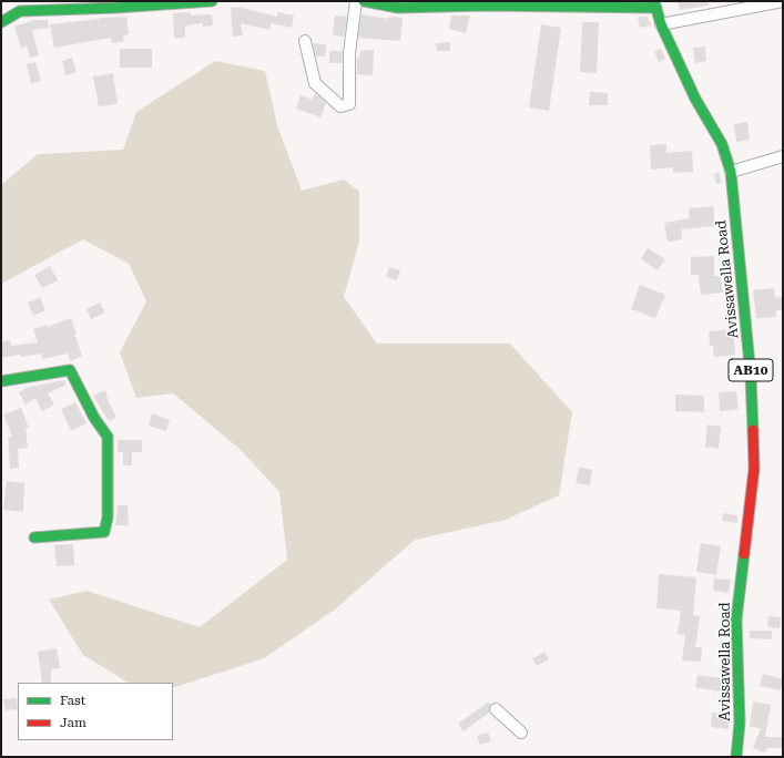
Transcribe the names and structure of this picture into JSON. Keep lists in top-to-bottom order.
{
  "streets": {
    "street": ["Avissawella Road", "AB10"]
  },
  "legend": ["Fast", "Jam"]
}
